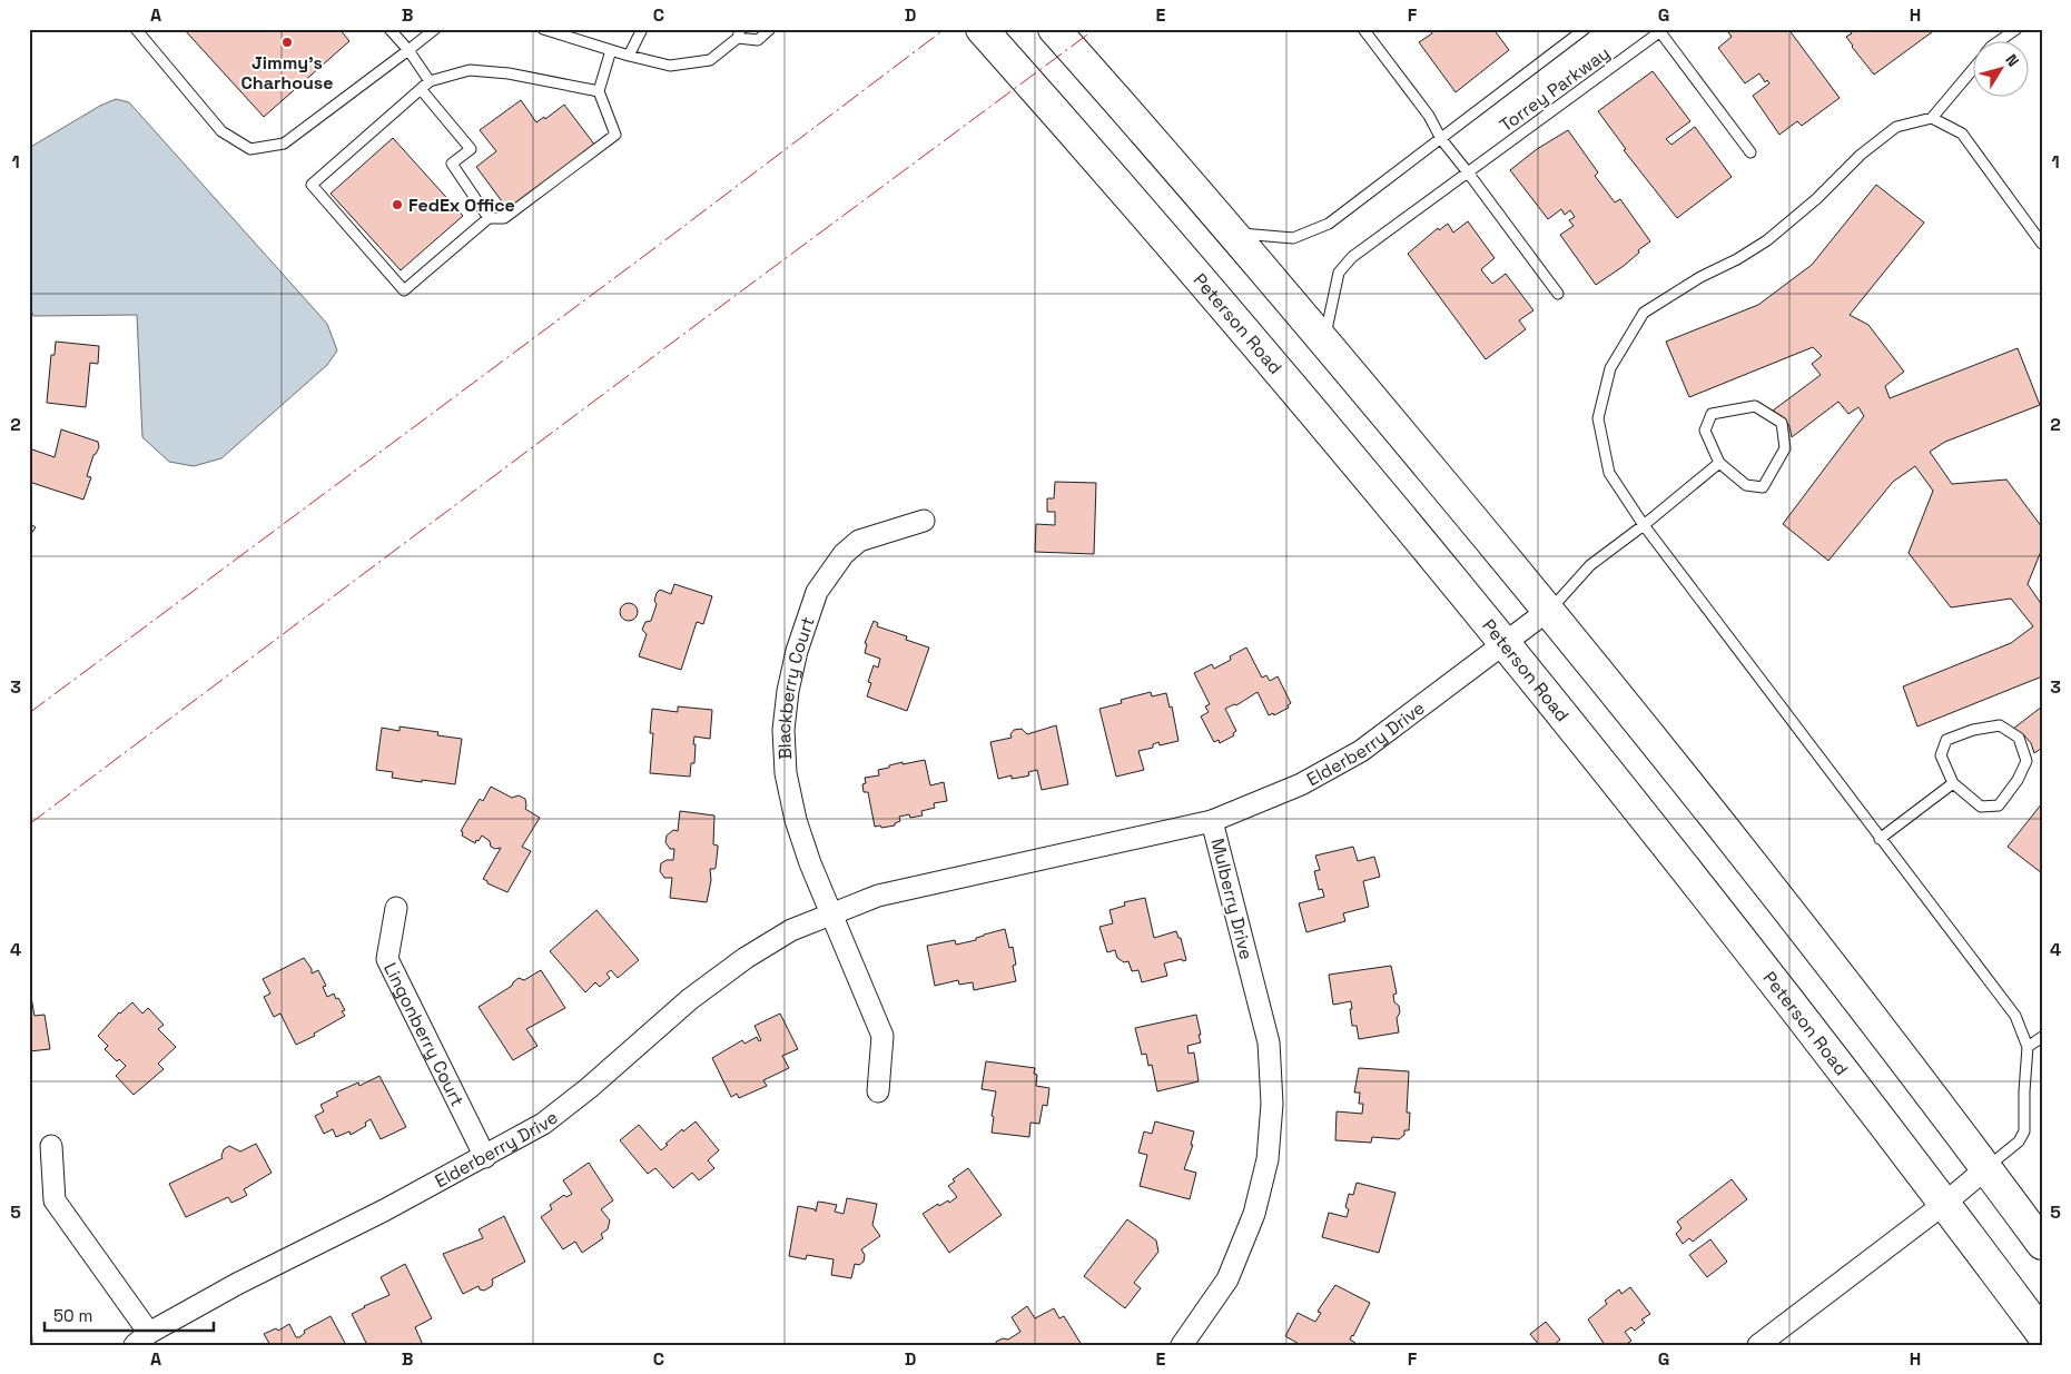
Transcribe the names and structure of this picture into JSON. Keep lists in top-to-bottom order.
{
  "streets": {
    "main road": ["Peterson Road"],
    "street": [
      "Blackberry Court",
      "Elderberry Drive",
      "Mulberry Drive",
      "Lingonberry Court"
    ],
    "lane": ["Torrey Parkway"]
  },
  "crossings": [
    ["Peterson Road", "Elderberry Drive"],
    ["Blackberry Court", "Elderberry Drive"],
    ["Blackberry Court", "Mulberry Drive"],
    ["Elderberry Drive", "Mulberry Drive"],
    ["Elderberry Drive", "Lingonberry Court"]
  ],
  "places": ["Jimmy's Charhouse", "FedEx Office"],
  "scale_bar": "50 m",
  "north": "top right",
  "grid": {
    "columns": [
      "A",
      "B",
      "C",
      "D",
      "E",
      "F",
      "G",
      "H"
    ],
    "rows": [
      "1",
      "2",
      "3",
      "4",
      "5"
    ]
  }
}
